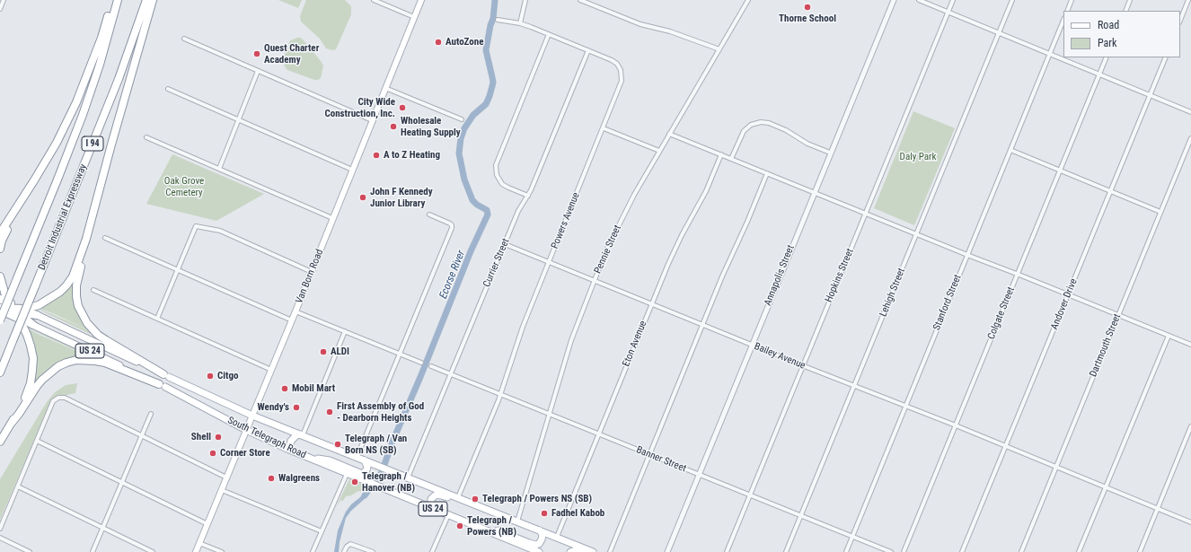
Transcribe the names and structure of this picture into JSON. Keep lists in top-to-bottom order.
{
  "streets": {
    "highway": ["I 94", "Detroit Industrial Expressway"],
    "main road": ["Van Born Road", "US 24", "South Telegraph Road"],
    "street": [
      "Powers Avenue",
      "Pennie Street",
      "Currier Street",
      "Annapolis Street",
      "Hopkins Street",
      "Lehigh Street",
      "Stanford Street",
      "Andover Drive",
      "Colgate Street",
      "Eton Avenue",
      "Dartmouth Street",
      "Bailey Avenue",
      "Banner Street"
    ]
  },
  "crossings": [
    ["Powers Avenue", "Currier Street"],
    ["Powers Avenue", "Bailey Avenue"],
    ["Powers Avenue", "South Telegraph Road"],
    ["Powers Avenue", "Banner Street"],
    ["Pennie Street", "Bailey Avenue"],
    ["Pennie Street", "South Telegraph Road"],
    ["Pennie Street", "Banner Street"],
    ["Currier Street", "Bailey Avenue"],
    ["Currier Street", "South Telegraph Road"],
    ["Currier Street", "Banner Street"],
    ["Annapolis Street", "Bailey Avenue"],
    ["Annapolis Street", "Banner Street"],
    ["Hopkins Street", "Bailey Avenue"],
    ["Hopkins Street", "Banner Street"],
    ["Van Born Road", "South Telegraph Road"],
    ["Lehigh Street", "Bailey Avenue"],
    ["Lehigh Street", "Banner Street"],
    ["Stanford Street", "Bailey Avenue"],
    ["Stanford Street", "Banner Street"],
    ["Andover Drive", "Bailey Avenue"],
    ["Colgate Street", "Bailey Avenue"],
    ["Eton Avenue", "Bailey Avenue"],
    ["Eton Avenue", "South Telegraph Road"],
    ["Eton Avenue", "Banner Street"],
    ["Dartmouth Street", "Bailey Avenue"]
  ],
  "water": ["Ecorse River"],
  "parks": ["Daly Park", "Oak Grove Cemetery"],
  "places": [
    "Thorne School",
    "AutoZone",
    "Quest Charter Academy",
    "City Wide Construction, Inc.",
    "Wholesale Heating Supply",
    "A to Z Heating",
    "John F Kennedy Junior Library",
    "ALDI",
    "Citgo",
    "Mobil Mart",
    "Wendy's",
    "First Assembly of God - Dearborn Heights",
    "Shell",
    "Telegraph / Van Born NS (SB)",
    "Corner Store",
    "Walgreens",
    "Telegraph / Hanover (NB)",
    "Telegraph / Powers NS (SB)",
    "Fadhel Kabob",
    "Telegraph / Powers (NB)"
  ],
  "legend": ["Road", "Park"]
}
